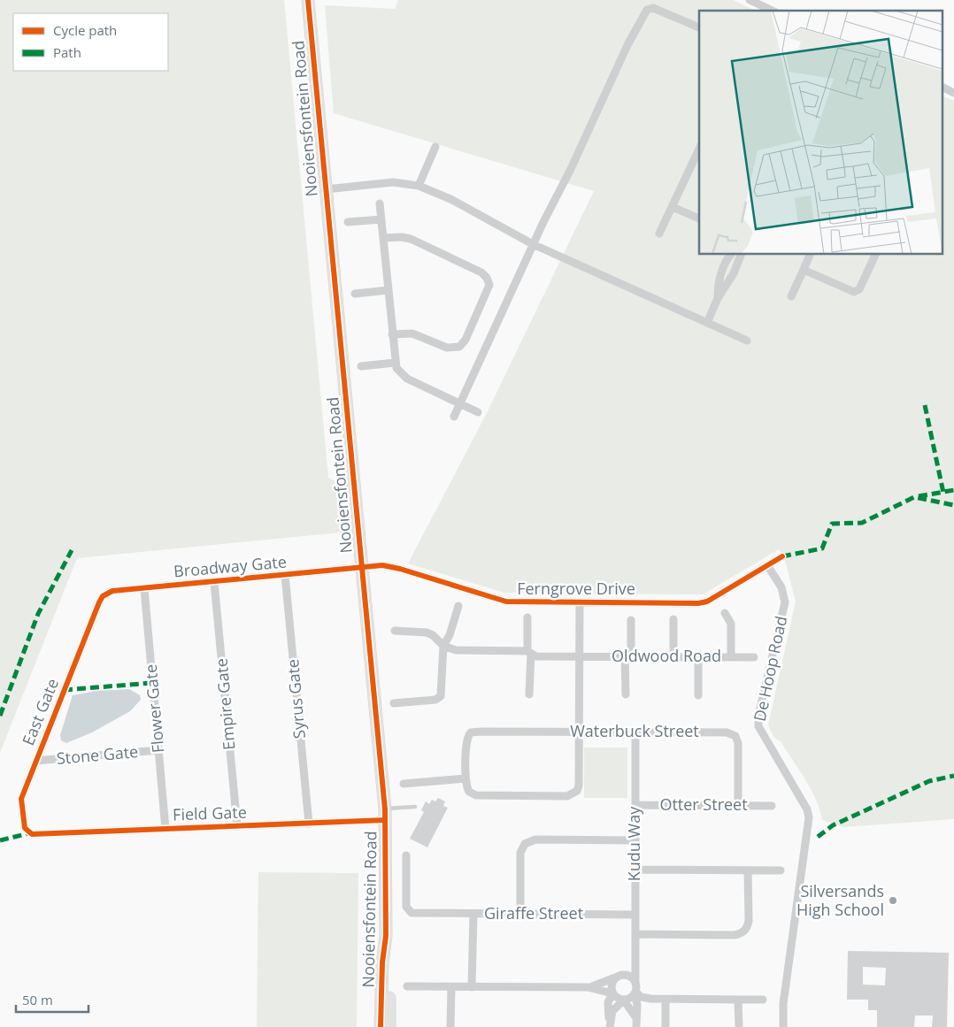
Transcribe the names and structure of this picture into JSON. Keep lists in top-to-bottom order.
{
  "streets": {
    "street": [
      "Nooiensfontein Road",
      "Broadway Gate",
      "Ferngrove Drive",
      "Oldwood Road",
      "De Hoop Road",
      "Syrus Gate",
      "Empire Gate",
      "Flower Gate",
      "East Gate",
      "Waterbuck Street",
      "Stone Gate",
      "Otter Street",
      "Field Gate",
      "Kudu Way",
      "Giraffe Street"
    ]
  },
  "crossings": [
    ["Nooiensfontein Road", "Broadway Gate"],
    ["Nooiensfontein Road", "Ferngrove Drive"],
    ["Nooiensfontein Road", "Field Gate"],
    ["Broadway Gate", "Ferngrove Drive"],
    ["Broadway Gate", "Syrus Gate"],
    ["Broadway Gate", "Empire Gate"],
    ["Broadway Gate", "Flower Gate"],
    ["Broadway Gate", "East Gate"],
    ["Ferngrove Drive", "De Hoop Road"],
    ["Syrus Gate", "Field Gate"],
    ["Empire Gate", "Field Gate"],
    ["Flower Gate", "Stone Gate"],
    ["Flower Gate", "Field Gate"],
    ["East Gate", "Stone Gate"],
    ["East Gate", "Field Gate"],
    ["Waterbuck Street", "Otter Street"],
    ["Waterbuck Street", "Kudu Way"],
    ["Otter Street", "Kudu Way"],
    ["Kudu Way", "Giraffe Street"]
  ],
  "places": ["Silversands High School"],
  "legend": ["Cycle path", "Path"],
  "scale_bar": "50 m"
}
